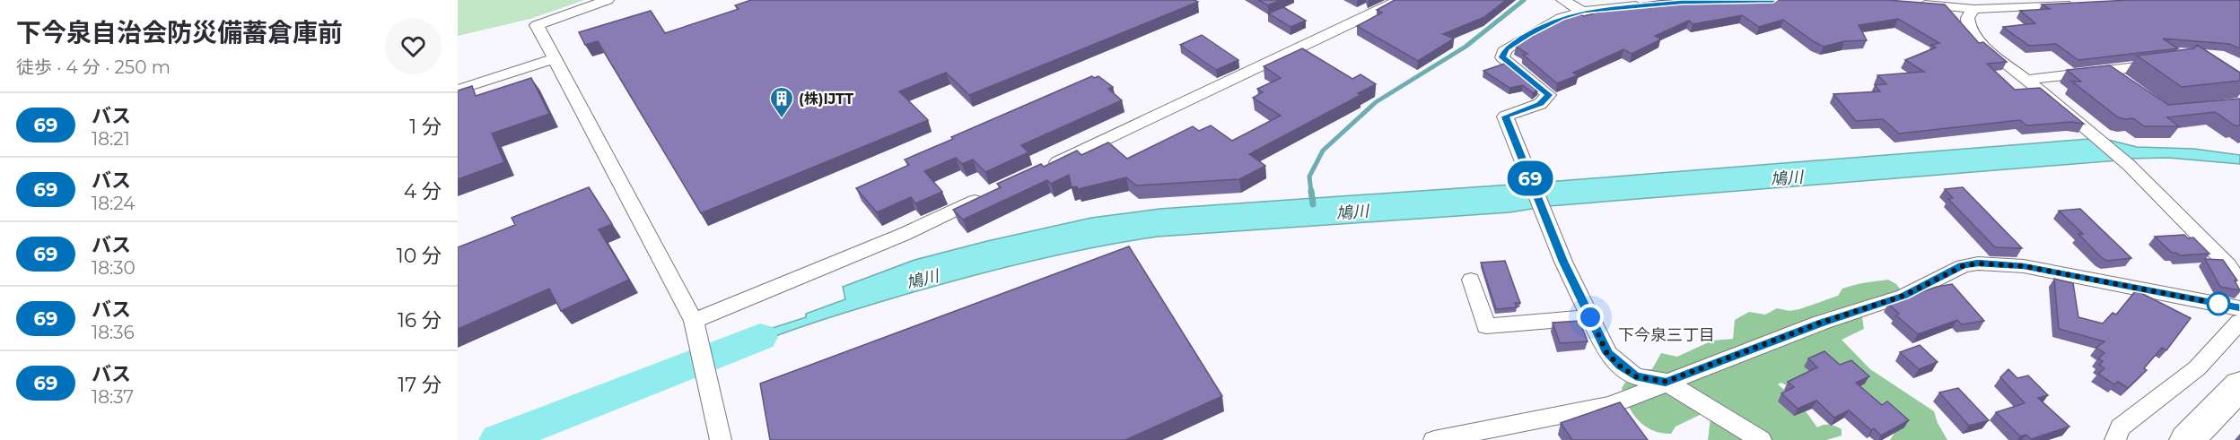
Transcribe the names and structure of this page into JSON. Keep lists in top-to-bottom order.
{
  "districts": ["下今泉三丁目"],
  "water": ["鳩川"],
  "places": {
    "building": ["(株)IJTT"]
  },
  "lines": ["bus line 69"],
  "page": {
    "heading": ["下今泉自治会防災備蓄倉庫前", "徒歩 · 4 分 · 250 m"],
    "on_map": "69",
    "list": [
      {
        "mark": "69",
        "name": "バス",
        "note": "18:21",
        "value": "1 分"
      },
      {
        "mark": "69",
        "name": "バス",
        "note": "18:24",
        "value": "4 分"
      },
      {
        "mark": "69",
        "name": "バス",
        "note": "18:30",
        "value": "10 分"
      },
      {
        "mark": "69",
        "name": "バス",
        "note": "18:36",
        "value": "16 分"
      },
      {
        "mark": "69",
        "name": "バス",
        "note": "18:37",
        "value": "17 分"
      }
    ]
  }
}
